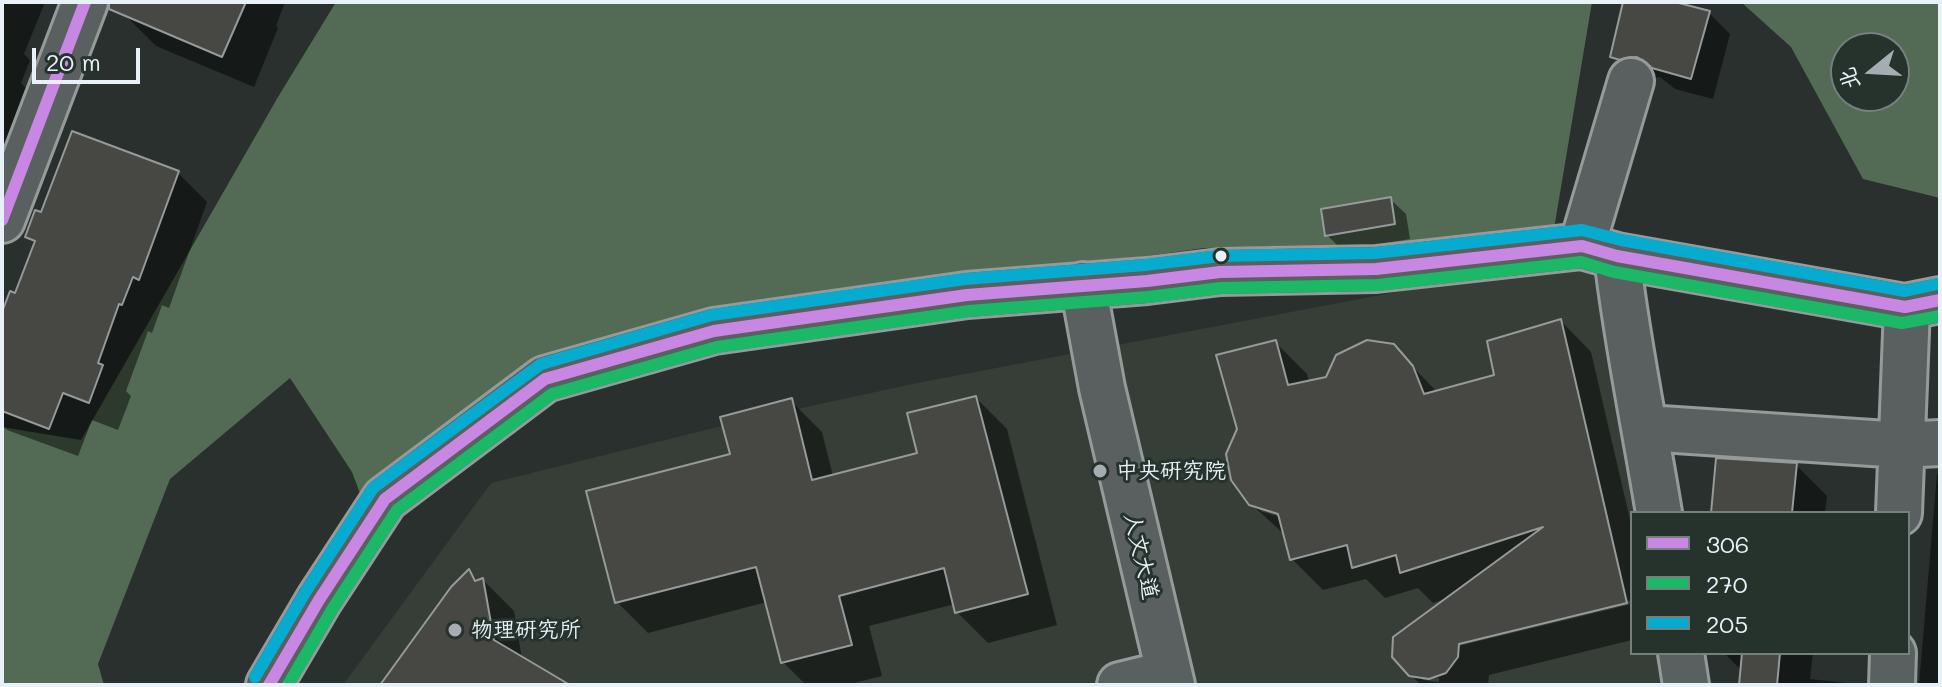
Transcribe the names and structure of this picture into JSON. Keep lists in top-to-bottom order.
{
  "streets": {
    "street": ["人文大道"]
  },
  "places": ["中央研究院", "物理研究所"],
  "lines": ["transit line 306", "transit line 205", "transit line 270"],
  "legend": ["306", "270", "205"],
  "scale_bar": "20 m",
  "north": "left"
}
